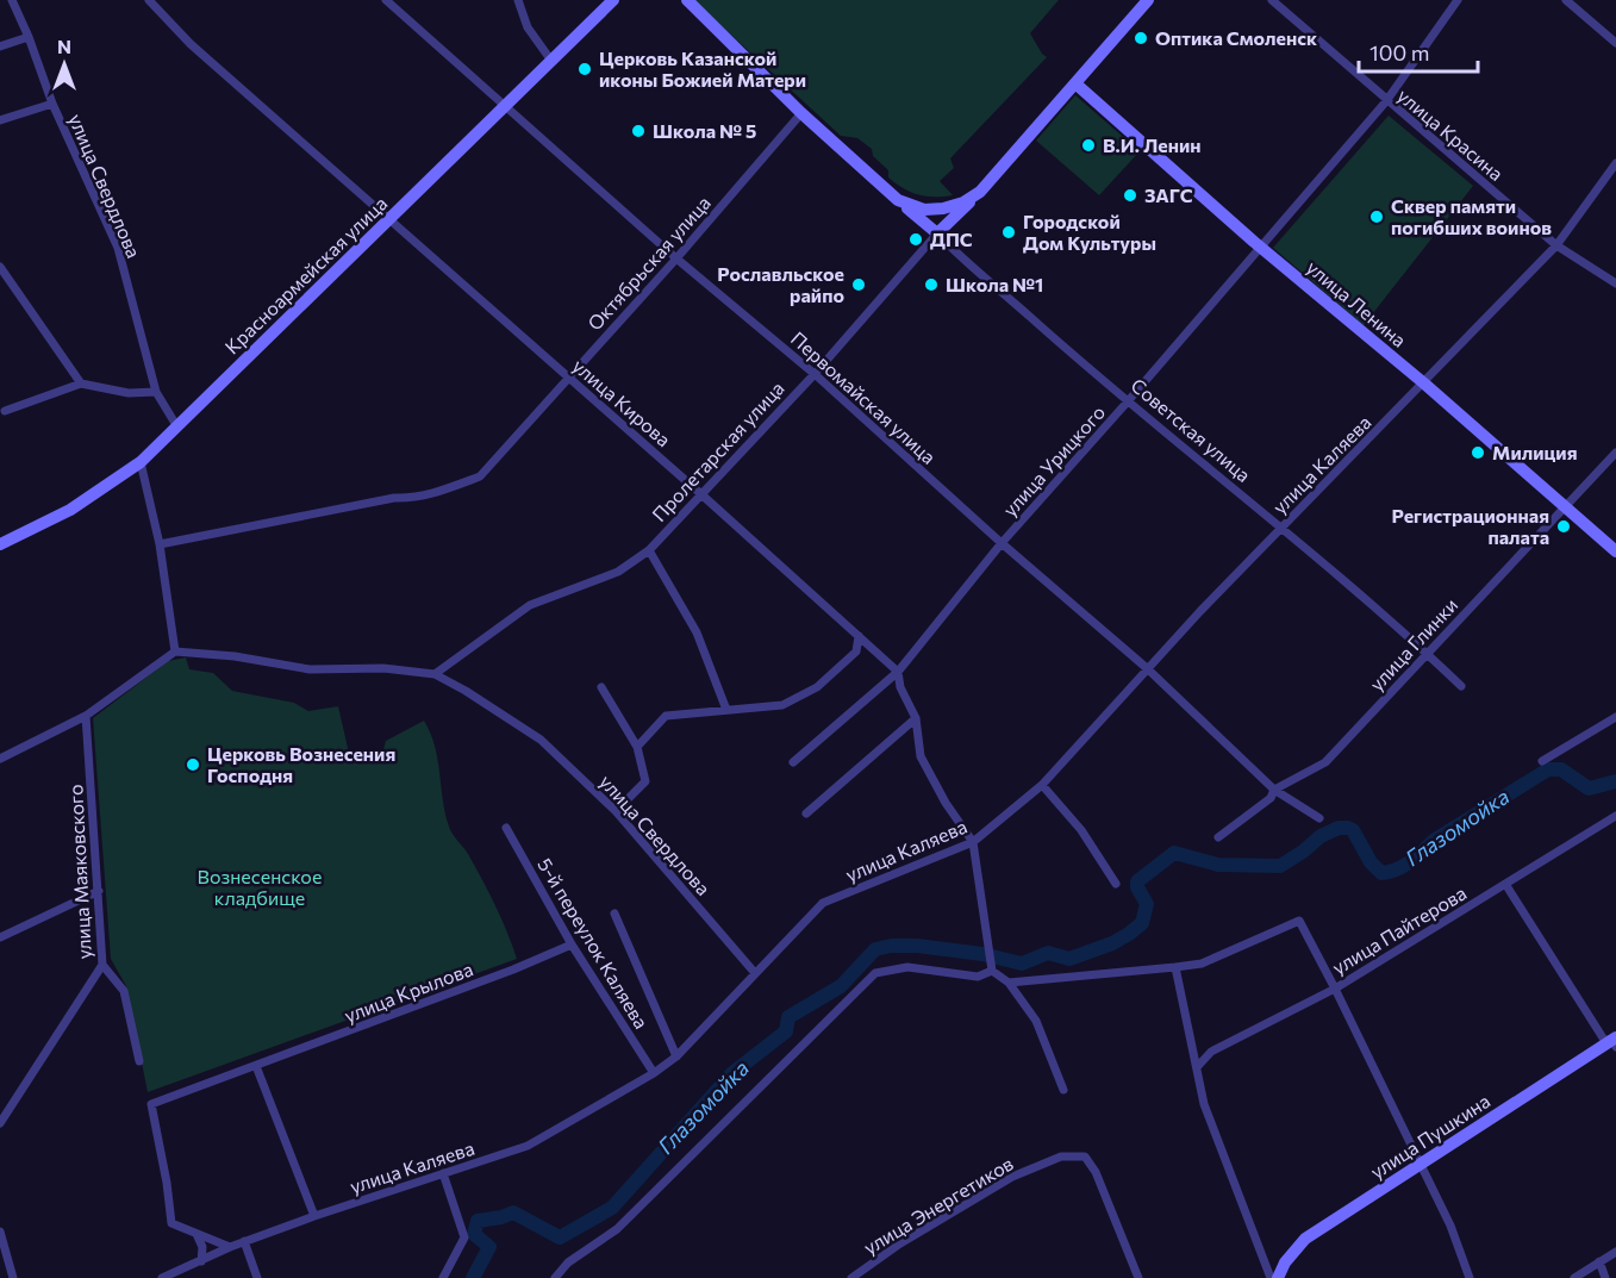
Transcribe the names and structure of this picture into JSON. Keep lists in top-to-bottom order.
{
  "streets": {
    "main road": [
      "Красноармейская улица",
      "улица Ленина",
      "Советская улица",
      "Пролетарская улица",
      "улица Пушкина"
    ],
    "street": [
      "улица Красина",
      "улица Свердлова",
      "Октябрьская улица",
      "Первомайская улица",
      "улица Кирова",
      "улица Урицкого",
      "улица Каляева",
      "улица Глинки",
      "улица Маяковского",
      "улица Пайтерова",
      "5-й переулок Каляева",
      "улица Крылова",
      "улица Энергетиков"
    ]
  },
  "crossings": [
    ["улица Красина", "улица Урицкого"],
    ["улица Красина", "улица Каляева"],
    ["улица Свердлова", "Красноармейская улица"],
    ["улица Свердлова", "Пролетарская улица"],
    ["улица Свердлова", "улица Каляева"],
    ["Октябрьская улица", "Первомайская улица"],
    ["Октябрьская улица", "улица Кирова"],
    ["Октябрьская улица", "Советская улица"],
    ["Красноармейская улица", "Первомайская улица"],
    ["Красноармейская улица", "улица Кирова"],
    ["улица Ленина", "Пролетарская улица"],
    ["улица Ленина", "улица Урицкого"],
    ["улица Ленина", "улица Каляева"],
    ["улица Ленина", "улица Глинки"],
    ["Первомайская улица", "Пролетарская улица"],
    ["Первомайская улица", "улица Урицкого"],
    ["Первомайская улица", "улица Каляева"],
    ["Первомайская улица", "улица Глинки"],
    ["улица Кирова", "Пролетарская улица"],
    ["улица Кирова", "улица Урицкого"],
    ["улица Кирова", "улица Каляева"],
    ["Советская улица", "Пролетарская улица"],
    ["Советская улица", "улица Урицкого"],
    ["Советская улица", "улица Каляева"],
    ["Советская улица", "улица Глинки"],
    ["улица Каляева", "5-й переулок Каляева"],
    ["улица Каляева", "улица Крылова"],
    ["5-й переулок Каляева", "улица Крылова"]
  ],
  "water": ["Глазомойка"],
  "parks": ["Вознесенское кладбище"],
  "places": [
    "Оптика Смоленск",
    "Церковь Казанской иконы Божией Матери",
    "Школа № 5",
    "В.И. Ленин",
    "ЗАГС",
    "Сквер памяти погибших воинов",
    "Городской Дом Культуры",
    "ДПС",
    "Рославльское райпо",
    "Школа №1",
    "Милиция",
    "Регистрационная палата",
    "Церковь Вознесения Господня"
  ],
  "scale_bar": "100 m",
  "north": "top"
}
